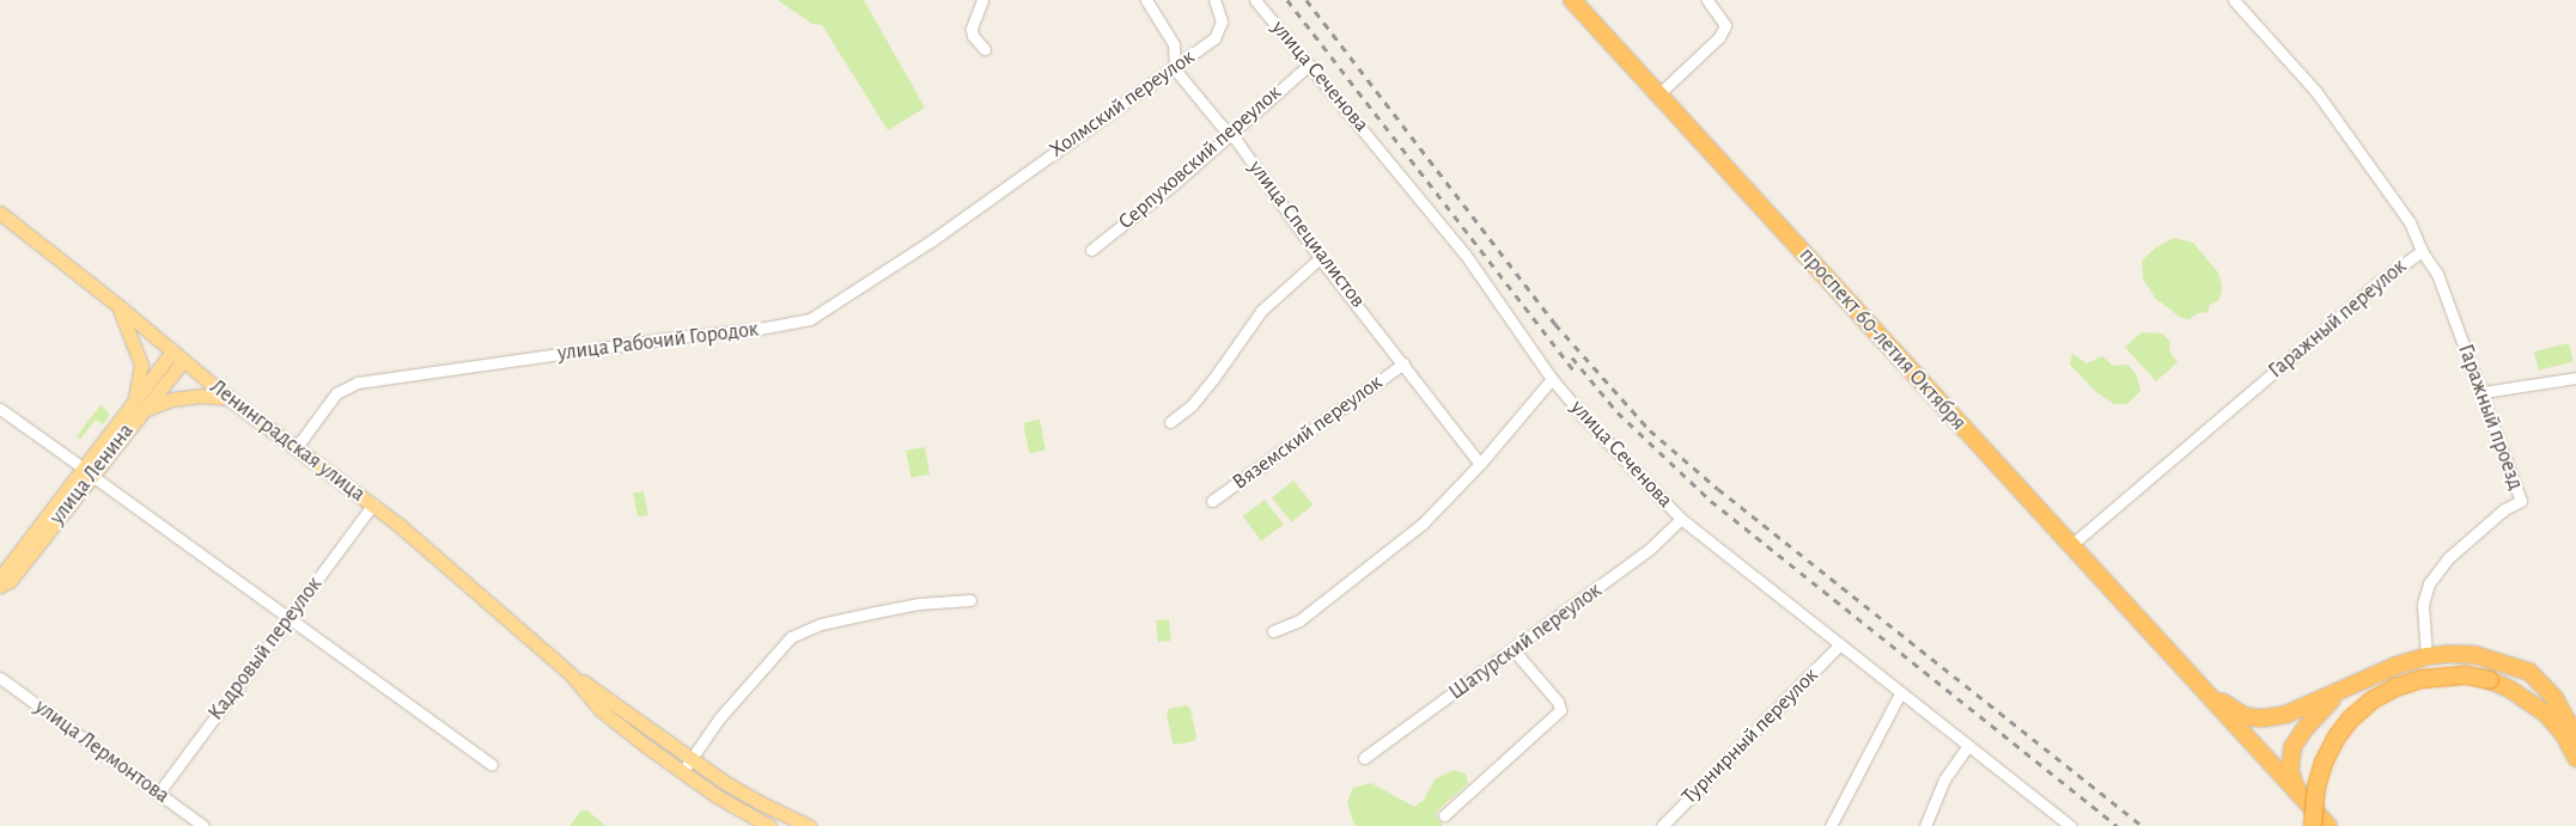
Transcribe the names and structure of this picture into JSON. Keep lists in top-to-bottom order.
{
  "streets": {
    "highway": ["проспект 60-летия Октября"],
    "main road": ["Ленинградская улица", "улица Ленина"],
    "street": [
      "улица Сеченова",
      "Холмский переулок",
      "Серпуховский переулок",
      "улица Специалистов",
      "Гаражный переулок",
      "улица Рабочий Городок",
      "Гаражный проезд",
      "Вяземский переулок",
      "Шатурский переулок",
      "Кадровый переулок",
      "Турнирный переулок",
      "улица Лермонтова"
    ]
  },
  "crossings": [
    ["улица Сеченова", "Серпуховский переулок"],
    ["улица Сеченова", "Шатурский переулок"],
    ["улица Сеченова", "Турнирный переулок"],
    ["Холмский переулок", "улица Специалистов"],
    ["Холмский переулок", "улица Рабочий Городок"],
    ["Серпуховский переулок", "улица Специалистов"],
    ["улица Специалистов", "Вяземский переулок"],
    ["Гаражный переулок", "проспект 60-летия Октября"],
    ["Гаражный переулок", "Гаражный проезд"],
    ["проспект 60-летия Октября", "Гаражный проезд"],
    ["улица Рабочий Городок", "Ленинградская улица"],
    ["Ленинградская улица", "улица Ленина"],
    ["Ленинградская улица", "Кадровый переулок"],
    ["Кадровый переулок", "улица Лермонтова"]
  ]
}
